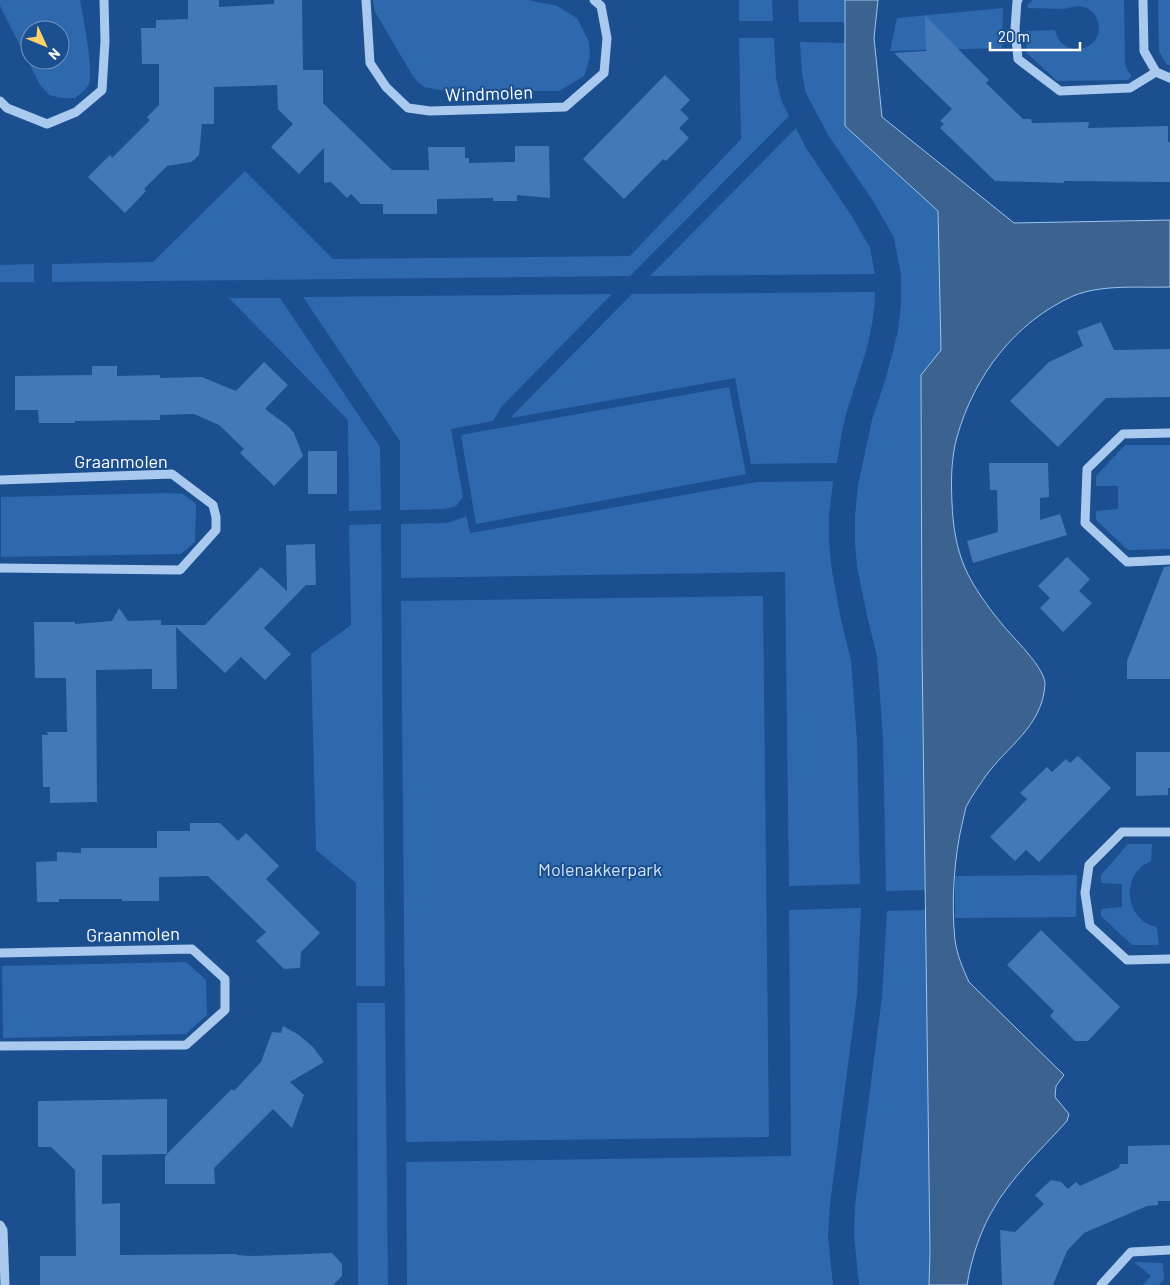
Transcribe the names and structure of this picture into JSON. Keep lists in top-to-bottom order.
{
  "streets": {
    "street": ["Windmolen", "Graanmolen"]
  },
  "parks": ["Molenakkerpark"],
  "scale_bar": "20 m",
  "north": "bottom right"
}
